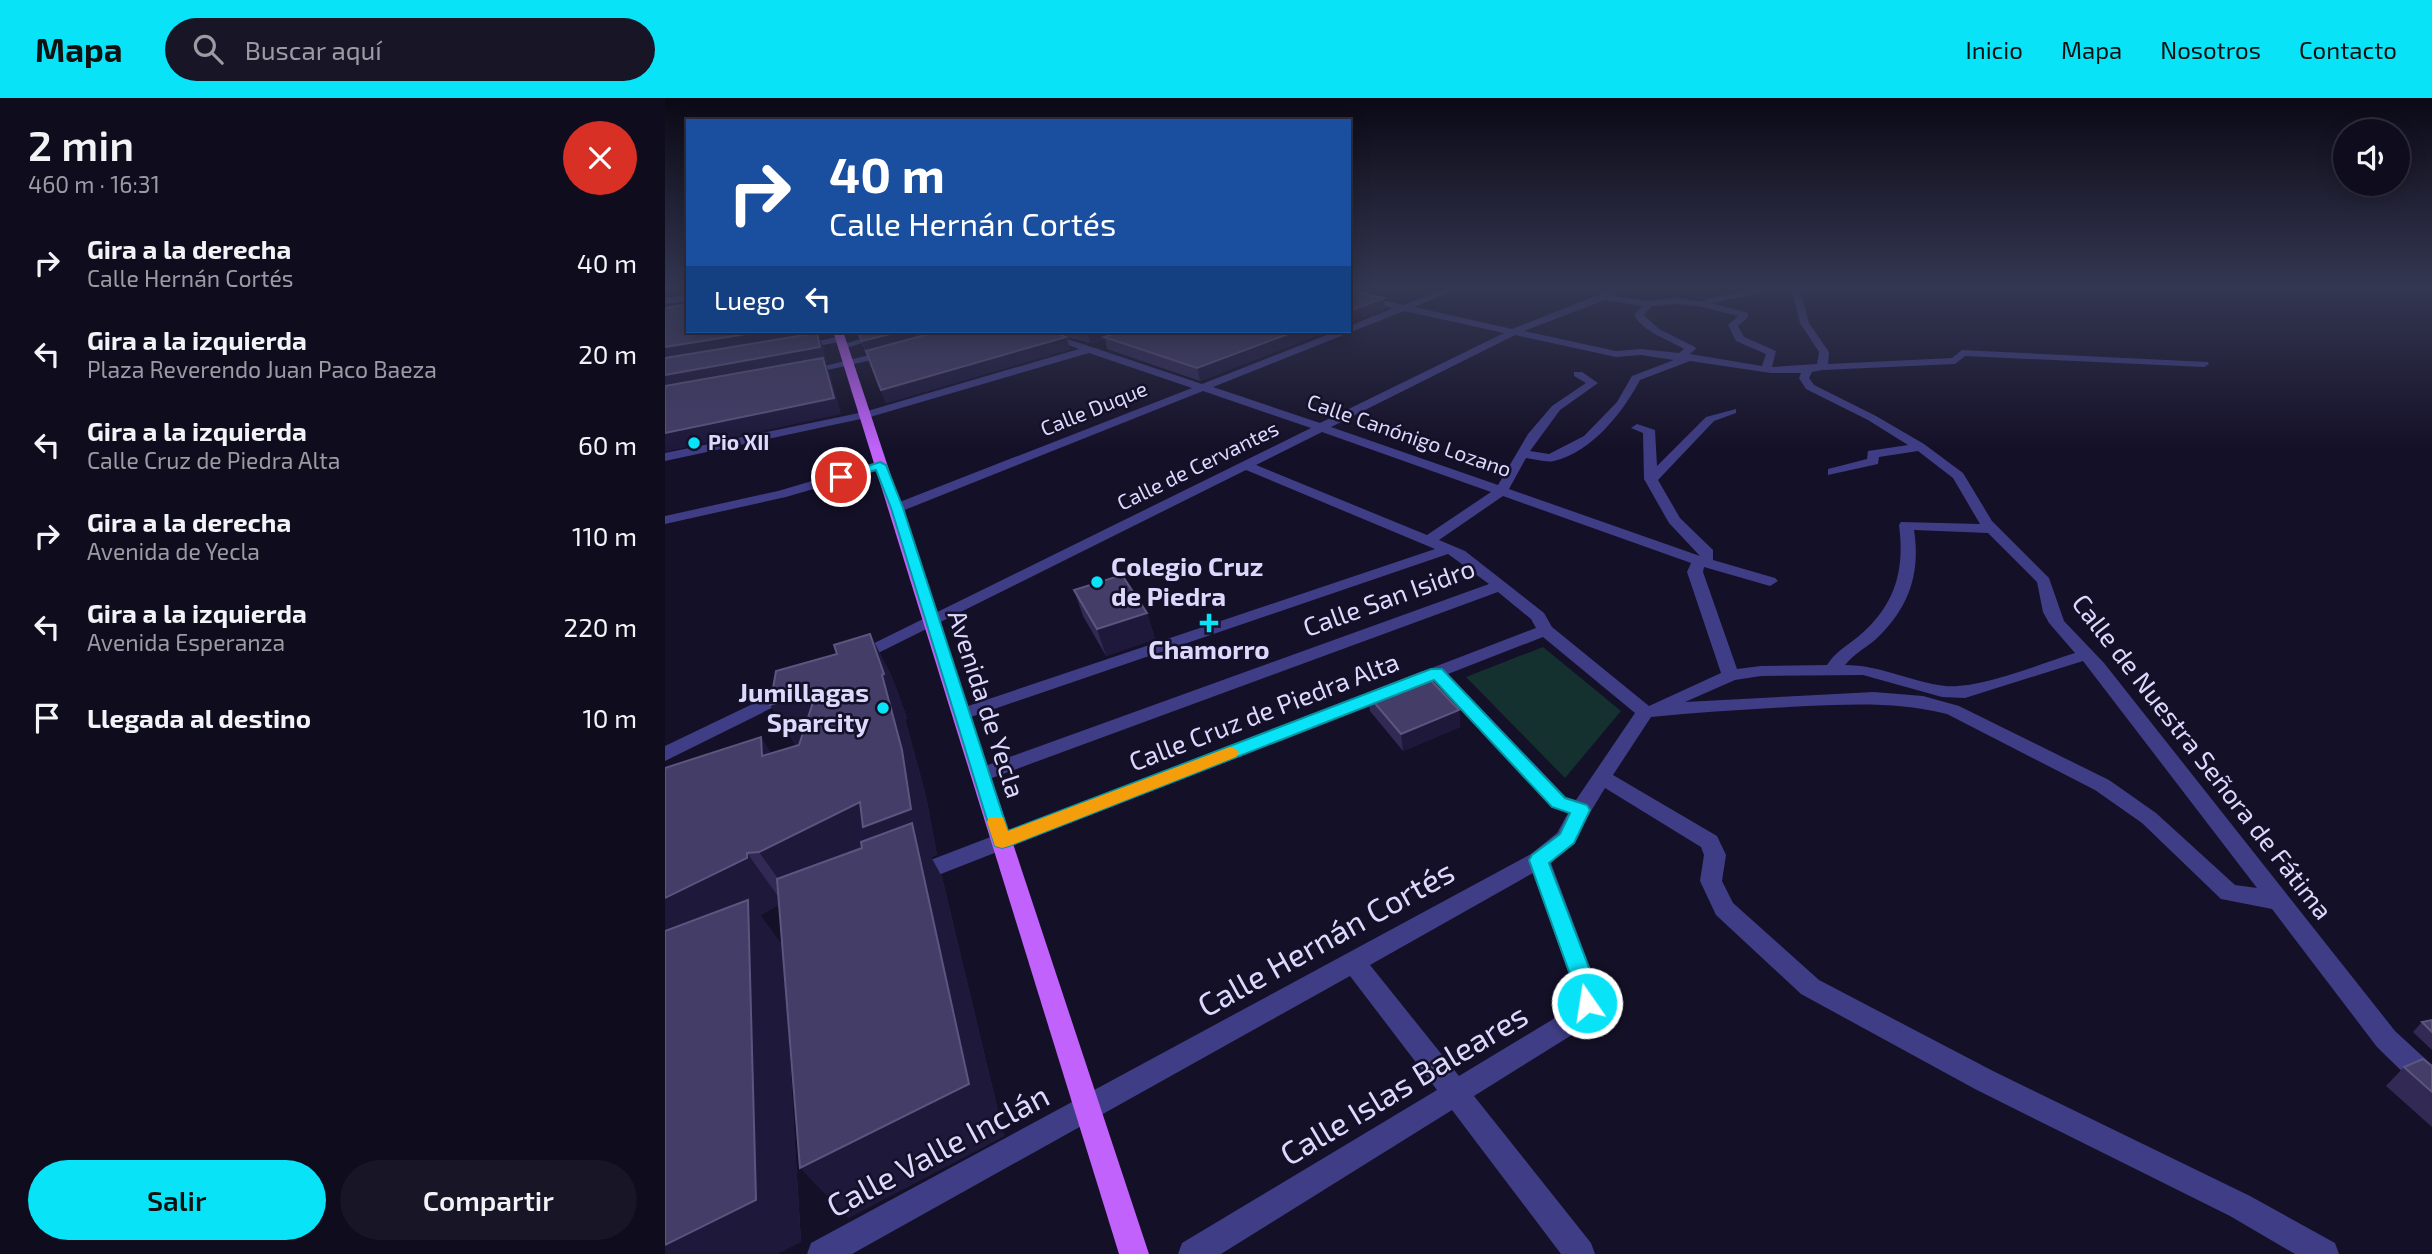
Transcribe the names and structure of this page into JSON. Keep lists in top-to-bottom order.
{
  "streets": {
    "main road": ["Avenida de Yecla"],
    "street": [
      "Calle Duque",
      "Calle Canónigo Lozano",
      "Calle de Cervantes",
      "Calle San Isidro",
      "Calle Cruz de Piedra Alta",
      "Calle de Nuestra Señora de Fátima",
      "Calle Hernán Cortés",
      "Calle Islas Baleares",
      "Calle Valle Inclán"
    ]
  },
  "crossings": [
    ["Calle Duque", "Calle Canónigo Lozano"],
    ["Calle Duque", "Avenida de Yecla"],
    ["Calle Canónigo Lozano", "Calle de Cervantes"],
    ["Calle de Cervantes", "Avenida de Yecla"],
    ["Calle San Isidro", "Avenida de Yecla"],
    ["Avenida de Yecla", "Calle Cruz de Piedra Alta"],
    ["Avenida de Yecla", "Calle Hernán Cortés"],
    ["Avenida de Yecla", "Calle Valle Inclán"],
    ["Calle Hernán Cortés", "Calle Islas Baleares"],
    ["Calle Hernán Cortés", "Calle Valle Inclán"]
  ],
  "places": {
    "other": ["Pio XII", "Colegio Cruz de Piedra", "Jumillagas Sparcity"],
    "health": ["Chamorro"]
  },
  "page": {
    "header": "Mapa",
    "search": "Buscar aquí",
    "nav": [
      "Inicio",
      "Mapa",
      "Nosotros",
      "Contacto"
    ],
    "heading": ["2 min", "460 m · 16:31"],
    "turn": ["40 m", "Calle Hernán Cortés"],
    "list": [
      {
        "name": "Gira a la derecha",
        "note": "Calle Hernán Cortés",
        "value": "40 m"
      },
      {
        "name": "Gira a la izquierda",
        "note": "Plaza Reverendo Juan Paco Baeza",
        "value": "20 m"
      },
      {
        "name": "Gira a la izquierda",
        "note": "Calle Cruz de Piedra Alta",
        "value": "60 m"
      },
      {
        "name": "Gira a la derecha",
        "note": "Avenida de Yecla",
        "value": "110 m"
      },
      {
        "name": "Gira a la izquierda",
        "note": "Avenida Esperanza",
        "value": "220 m"
      },
      {
        "name": "Llegada al destino",
        "value": "10 m"
      }
    ],
    "then": "Luego",
    "buttons": ["Salir", "Compartir"]
  }
}
